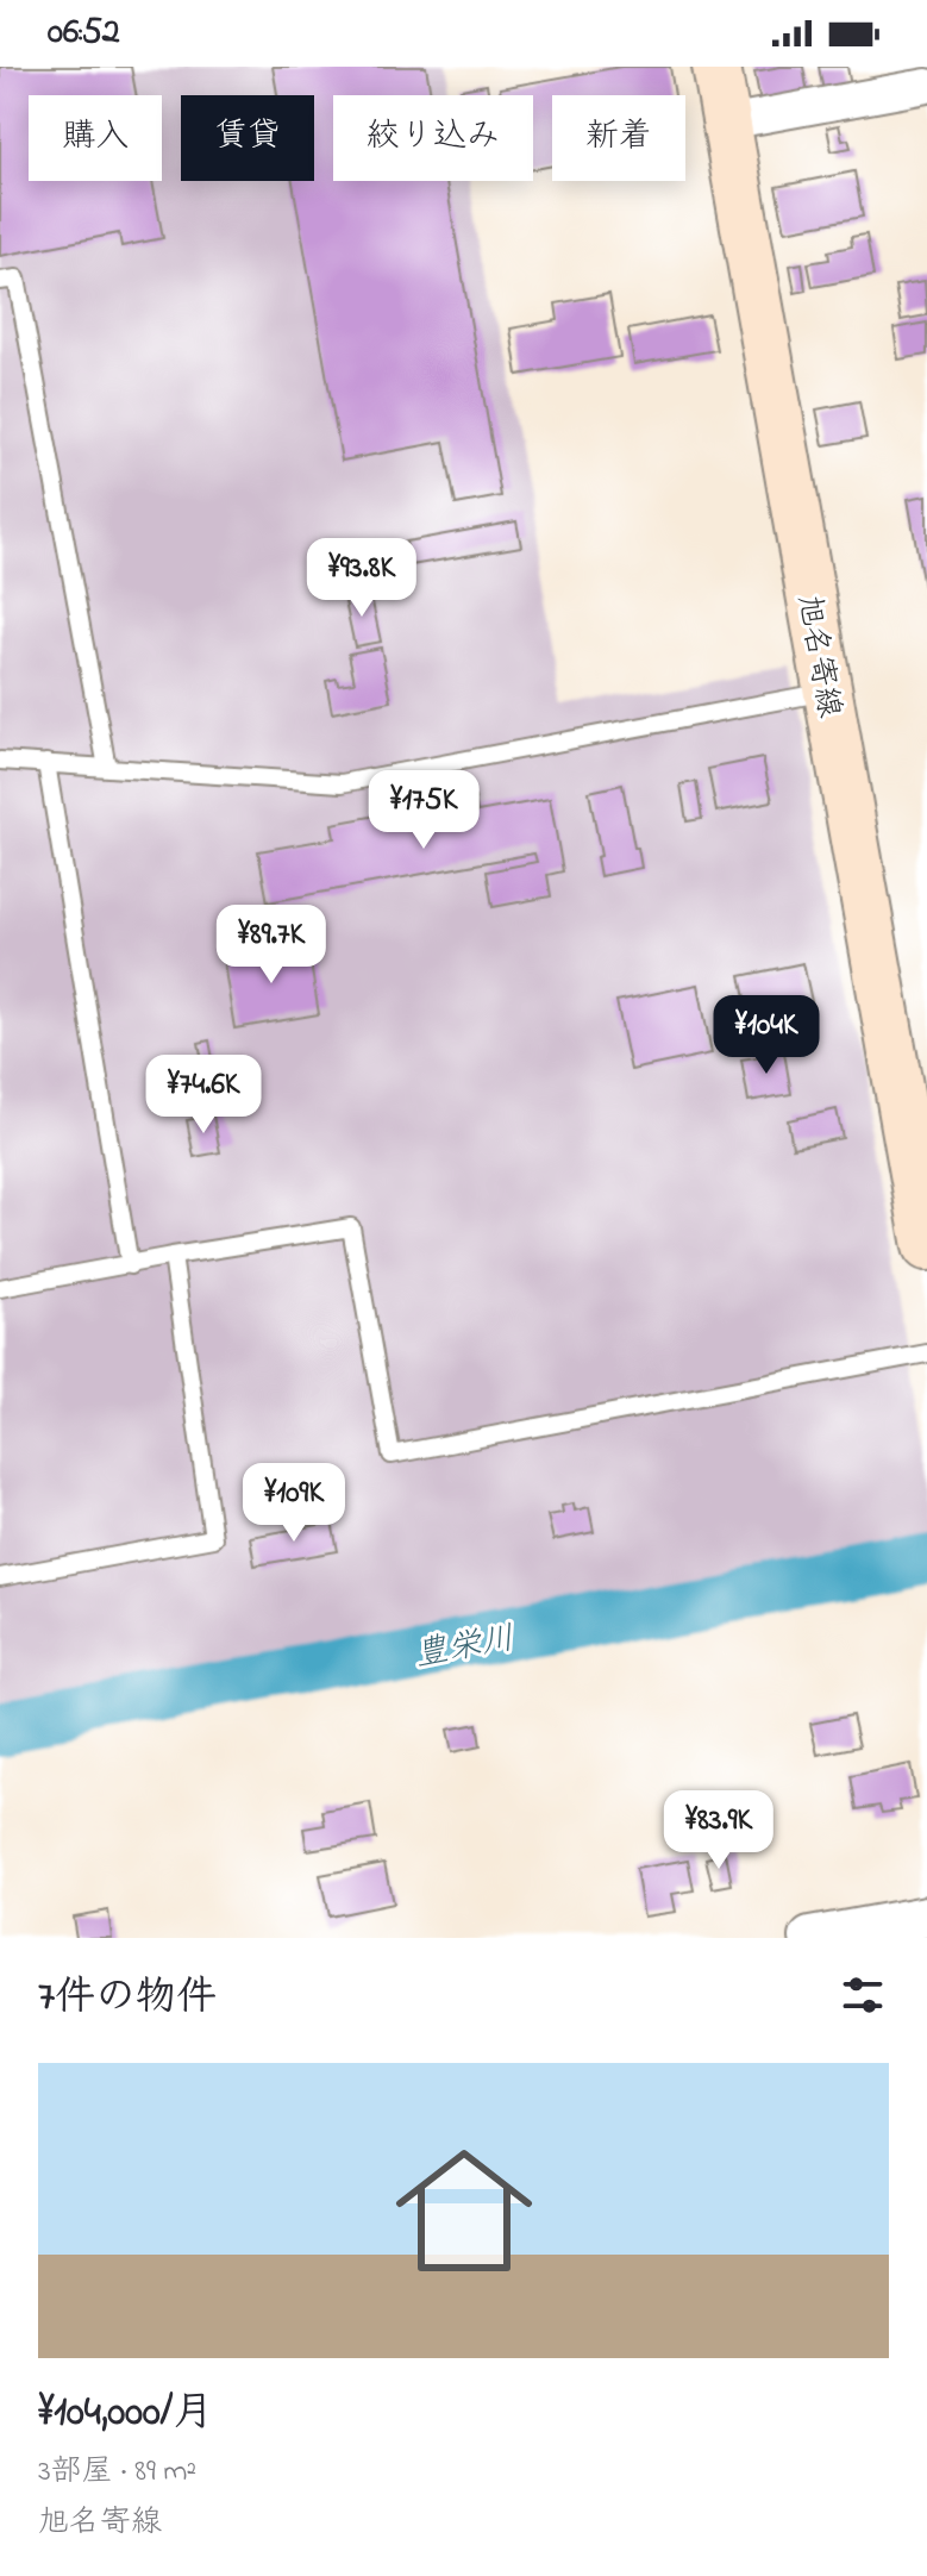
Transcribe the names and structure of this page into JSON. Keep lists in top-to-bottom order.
{
  "streets": {
    "main road": ["旭名寄線"]
  },
  "water": ["豊栄川"],
  "page": {
    "status": "06:52",
    "chip": [
      "購入",
      "賃貸",
      "絞り込み",
      "新着"
    ],
    "price": [
      "¥93.8K",
      "¥175K",
      "¥89.7K",
      "¥104K",
      "¥74.6K",
      "¥109K",
      "¥83.9K"
    ],
    "heading": "7件の物件",
    "list": [
      {
        "name": "¥104,000/月",
        "note": "3部屋 · 89 m² · 旭名寄線"
      }
    ]
  }
}
